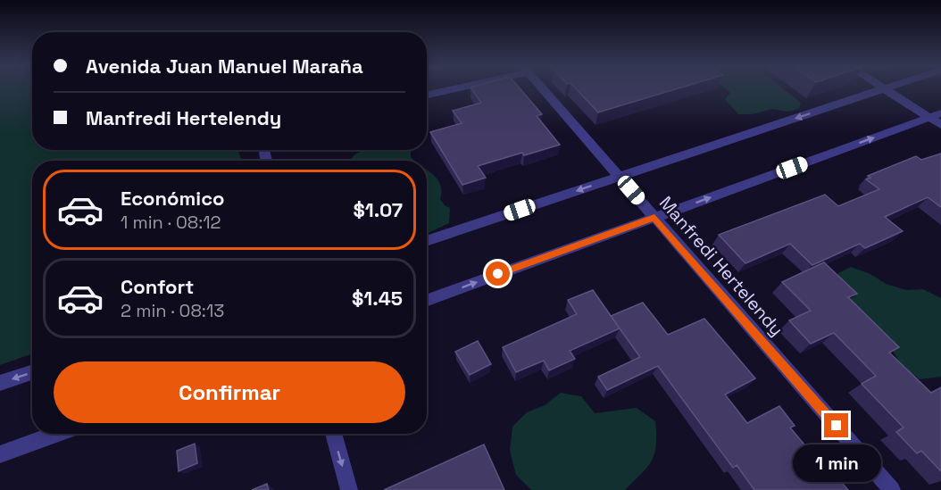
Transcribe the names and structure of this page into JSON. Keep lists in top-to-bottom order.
{
  "streets": {
    "street": ["Manfredi Hertelendy"]
  },
  "page": {
    "banner": ["Avenida Juan Manuel Maraña", "Manfredi Hertelendy"],
    "list": [
      {
        "name": "Económico",
        "note": "1 min · 08:12",
        "value": "$1.07"
      },
      {
        "name": "Confort",
        "note": "2 min · 08:13",
        "value": "$1.45"
      }
    ],
    "buttons": "Confirmar",
    "bubble": "1 min"
  }
}
